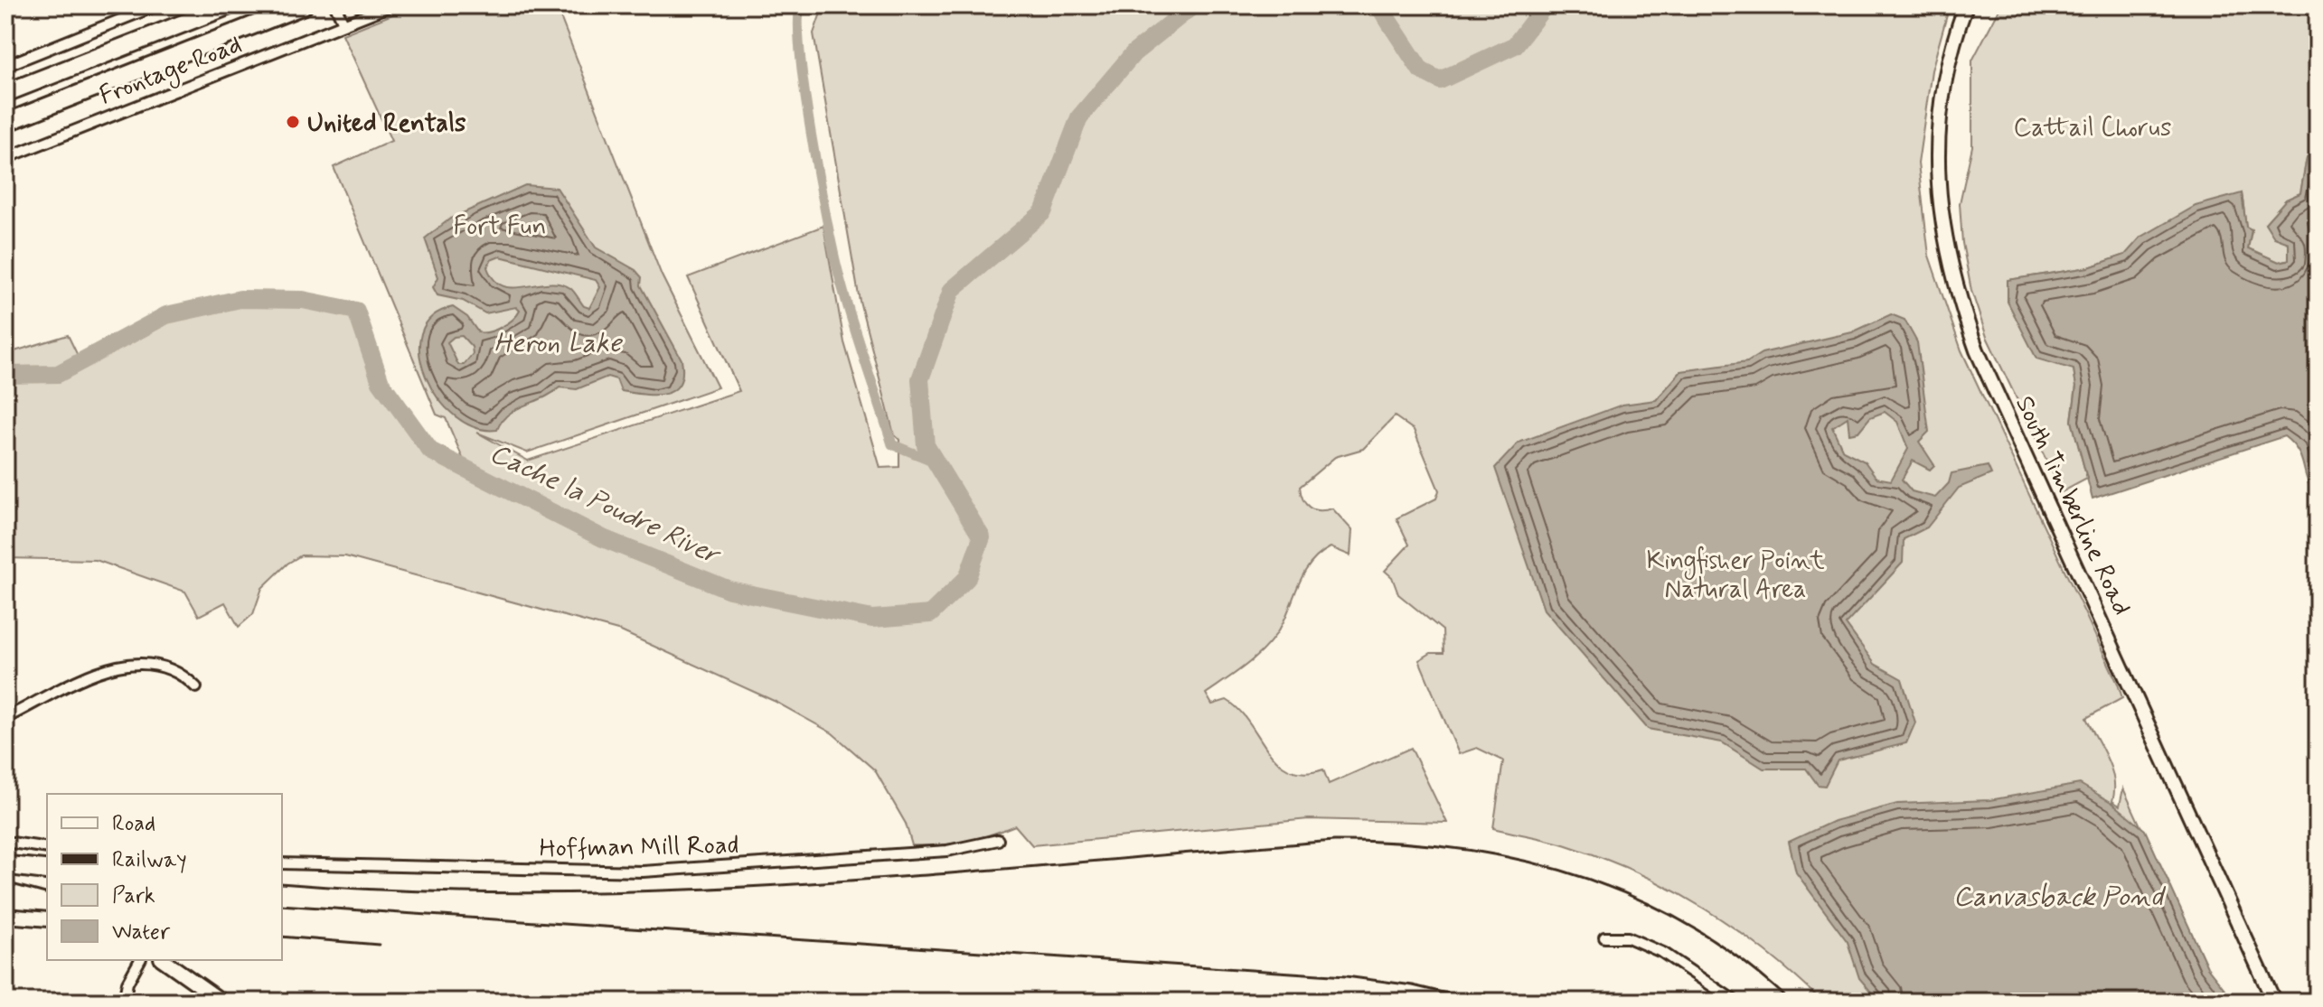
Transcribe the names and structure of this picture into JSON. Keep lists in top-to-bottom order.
{
  "streets": {
    "main road": ["South Timberline Road"],
    "street": ["Frontage Road", "Hoffman Mill Road"]
  },
  "water": ["Heron Lake", "Cache la Poudre River", "Canvasback Pond"],
  "parks": ["Cattail Chorus", "Fort Fun", "Kingfisher Point Natural Area"],
  "places": ["United Rentals"],
  "legend": [
    "Road",
    "Railway",
    "Park",
    "Water"
  ]
}
